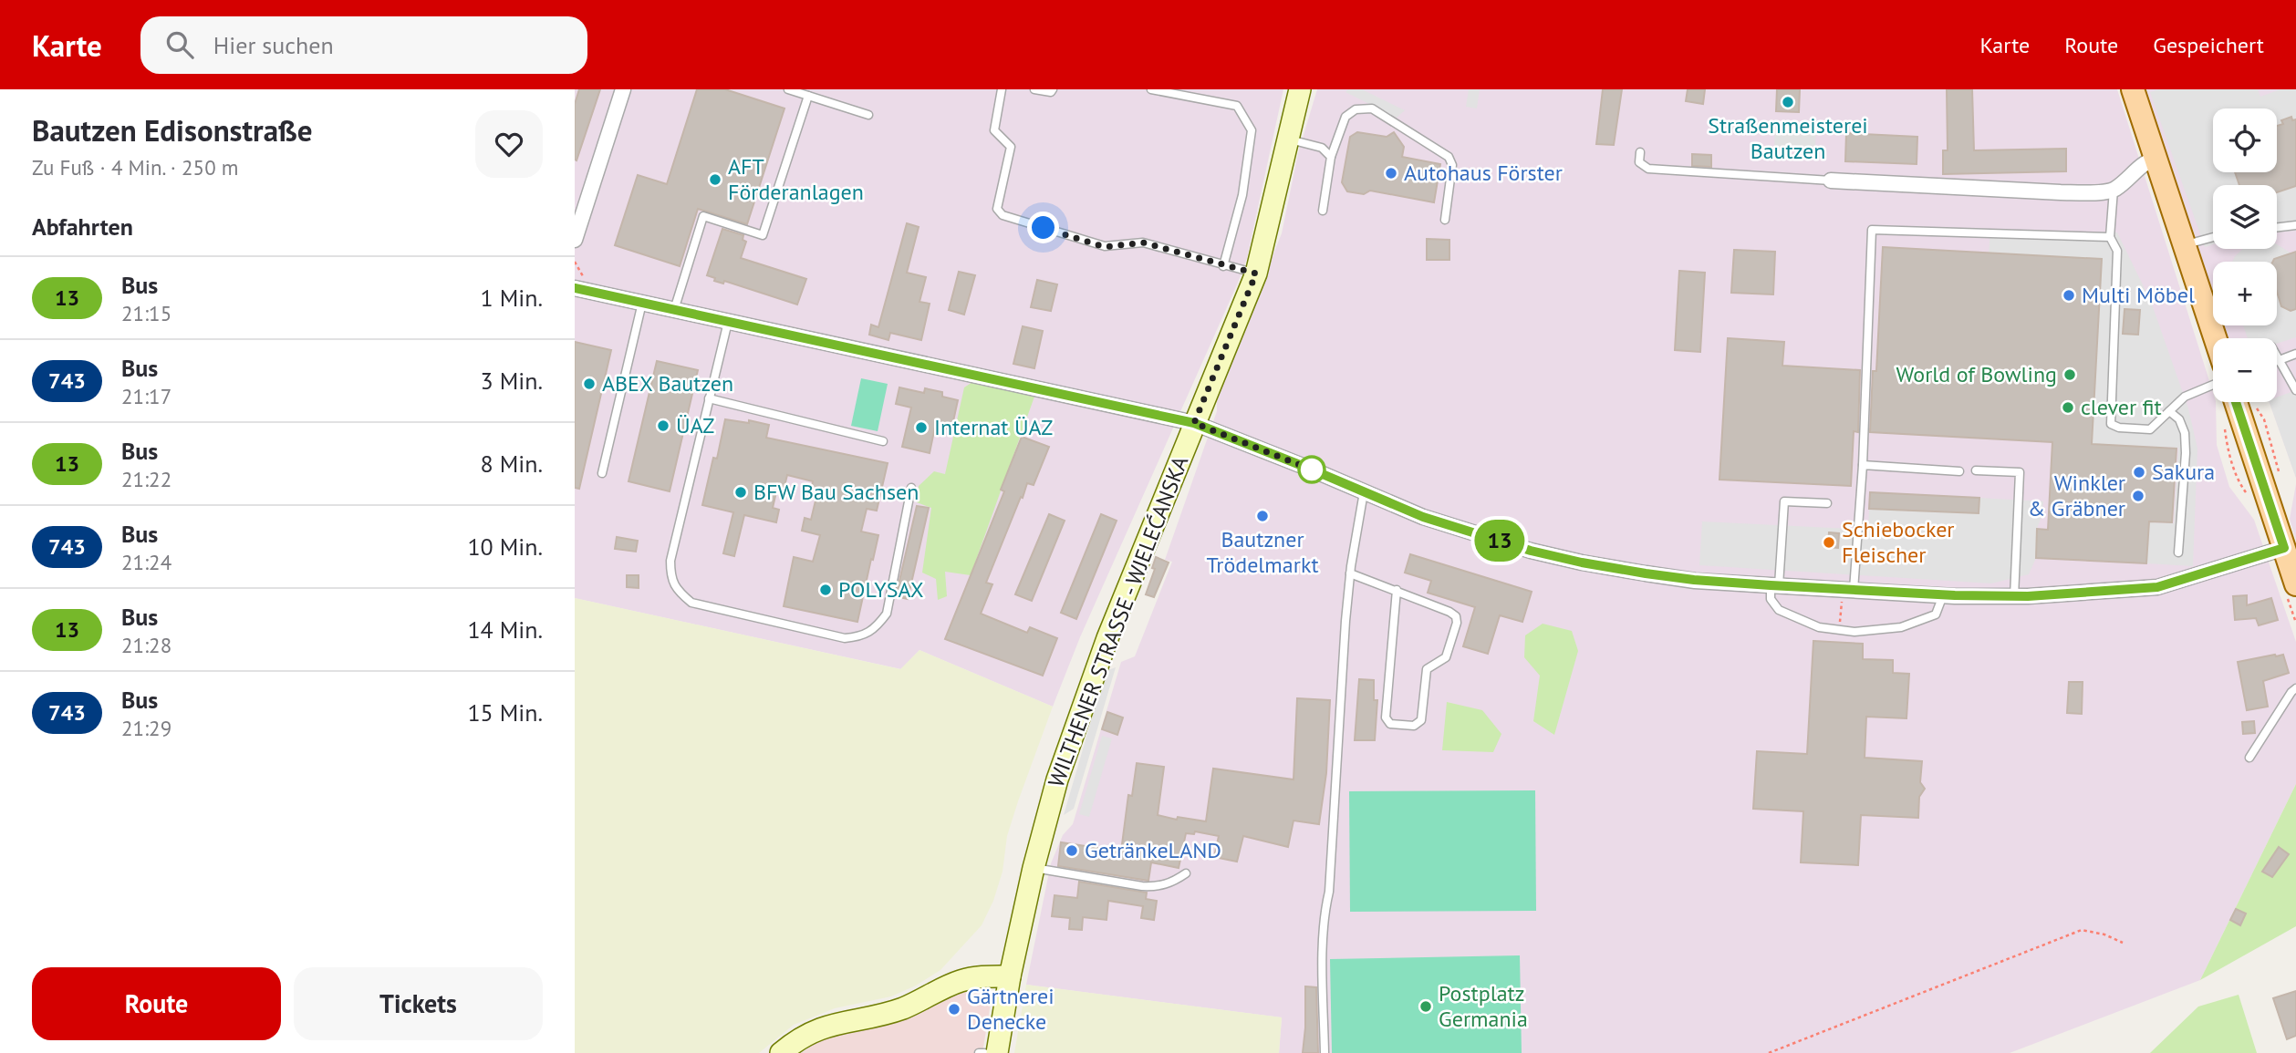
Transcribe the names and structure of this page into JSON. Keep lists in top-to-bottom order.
{
  "streets": {
    "main road": ["WILTHENER STRASSE - WJELEĆANSKA"]
  },
  "places": [
    "Straßenmeisterei Bautzen",
    "Autohaus Förster",
    "AFT Förderanlagen",
    "Multi Möbel",
    "World of Bowling",
    "ABEX Bautzen",
    "clever fit",
    "ÜAZ",
    "Internat ÜAZ",
    "Sakura",
    "BFW Bau Sachsen",
    "Winkler & Gräbner",
    "Bautzner Trödelmarkt",
    "Schiebocker Fleischer",
    "POLYSAX",
    "GetränkeLAND",
    "Postplatz Germania",
    "Gärtnerei Denecke"
  ],
  "lines": ["bus line 13"],
  "page": {
    "header": "Karte",
    "search": "Hier suchen",
    "nav": ["Karte", "Route", "Gespeichert"],
    "heading": [
      ["Bautzen Edisonstraße", "Zu Fuß · 4 Min. · 250 m"],
      "Abfahrten"
    ],
    "on_map": "13",
    "map_buttons": ["+", "−"],
    "list": [
      {
        "mark": "13",
        "name": "Bus",
        "note": "21:15",
        "value": "1 Min."
      },
      {
        "mark": "743",
        "name": "Bus",
        "note": "21:17",
        "value": "3 Min."
      },
      {
        "mark": "13",
        "name": "Bus",
        "note": "21:22",
        "value": "8 Min."
      },
      {
        "mark": "743",
        "name": "Bus",
        "note": "21:24",
        "value": "10 Min."
      },
      {
        "mark": "13",
        "name": "Bus",
        "note": "21:28",
        "value": "14 Min."
      },
      {
        "mark": "743",
        "name": "Bus",
        "note": "21:29",
        "value": "15 Min."
      }
    ],
    "buttons": ["Route", "Tickets"]
  }
}
